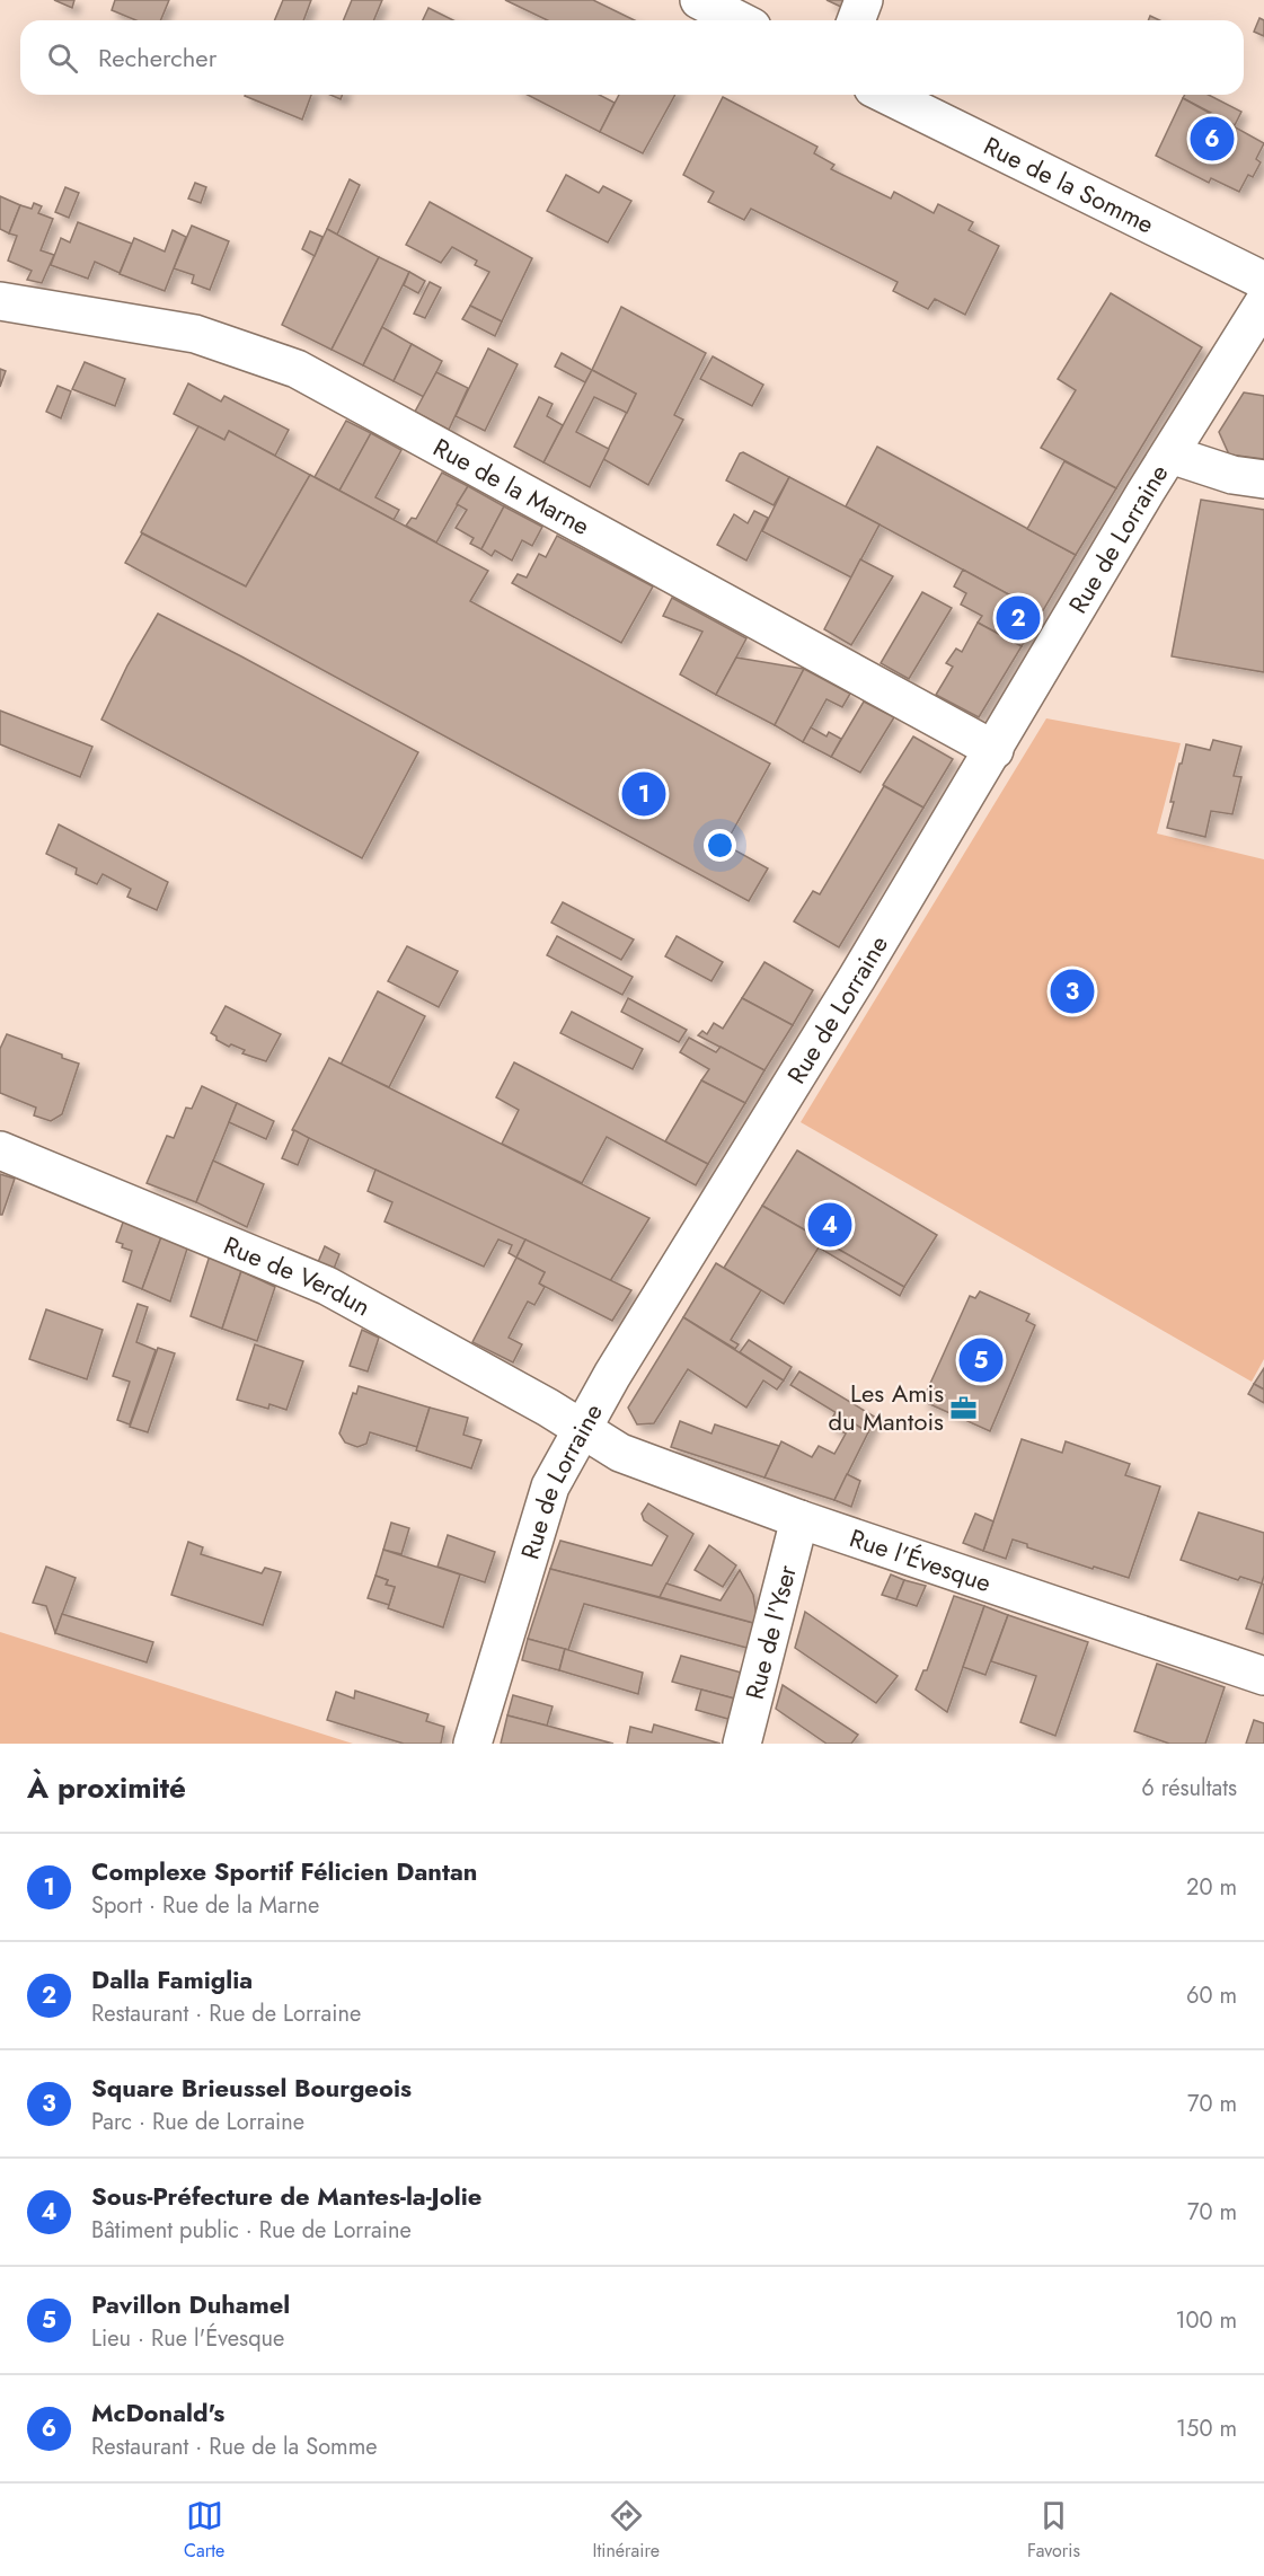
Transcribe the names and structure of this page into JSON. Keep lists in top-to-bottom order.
{
  "streets": {
    "street": [
      "Rue de la Somme",
      "Rue de la Marne",
      "Rue de Lorraine",
      "Rue de Verdun",
      "Rue l'Évesque",
      "Rue de l'Yser"
    ]
  },
  "crossings": [
    ["Rue de la Marne", "Rue de Lorraine"],
    ["Rue de Lorraine", "Rue de Verdun"],
    ["Rue de Lorraine", "Rue l'Évesque"],
    ["Rue de Verdun", "Rue l'Évesque"],
    ["Rue l'Évesque", "Rue de l'Yser"]
  ],
  "places": {
    "office": ["Les Amis du Mantois"]
  },
  "page": {
    "search": "Rechercher",
    "pins": [
      "6",
      "2",
      "1",
      "3",
      "4",
      "5"
    ],
    "heading": ["À proximité", "6 résultats"],
    "list": [
      {
        "mark": "1",
        "name": "Complexe Sportif Félicien Dantan",
        "note": "Sport · Rue de la Marne",
        "value": "20 m"
      },
      {
        "mark": "2",
        "name": "Dalla Famiglia",
        "note": "Restaurant · Rue de Lorraine",
        "value": "60 m"
      },
      {
        "mark": "3",
        "name": "Square Brieussel Bourgeois",
        "note": "Parc · Rue de Lorraine",
        "value": "70 m"
      },
      {
        "mark": "4",
        "name": "Sous-Préfecture de Mantes-la-Jolie",
        "note": "Bâtiment public · Rue de Lorraine",
        "value": "70 m"
      },
      {
        "mark": "5",
        "name": "Pavillon Duhamel",
        "note": "Lieu · Rue l'Évesque",
        "value": "100 m"
      },
      {
        "mark": "6",
        "name": "McDonald's",
        "note": "Restaurant · Rue de la Somme",
        "value": "150 m"
      }
    ],
    "nav": ["Carte", "Itinéraire", "Favoris"]
  }
}
